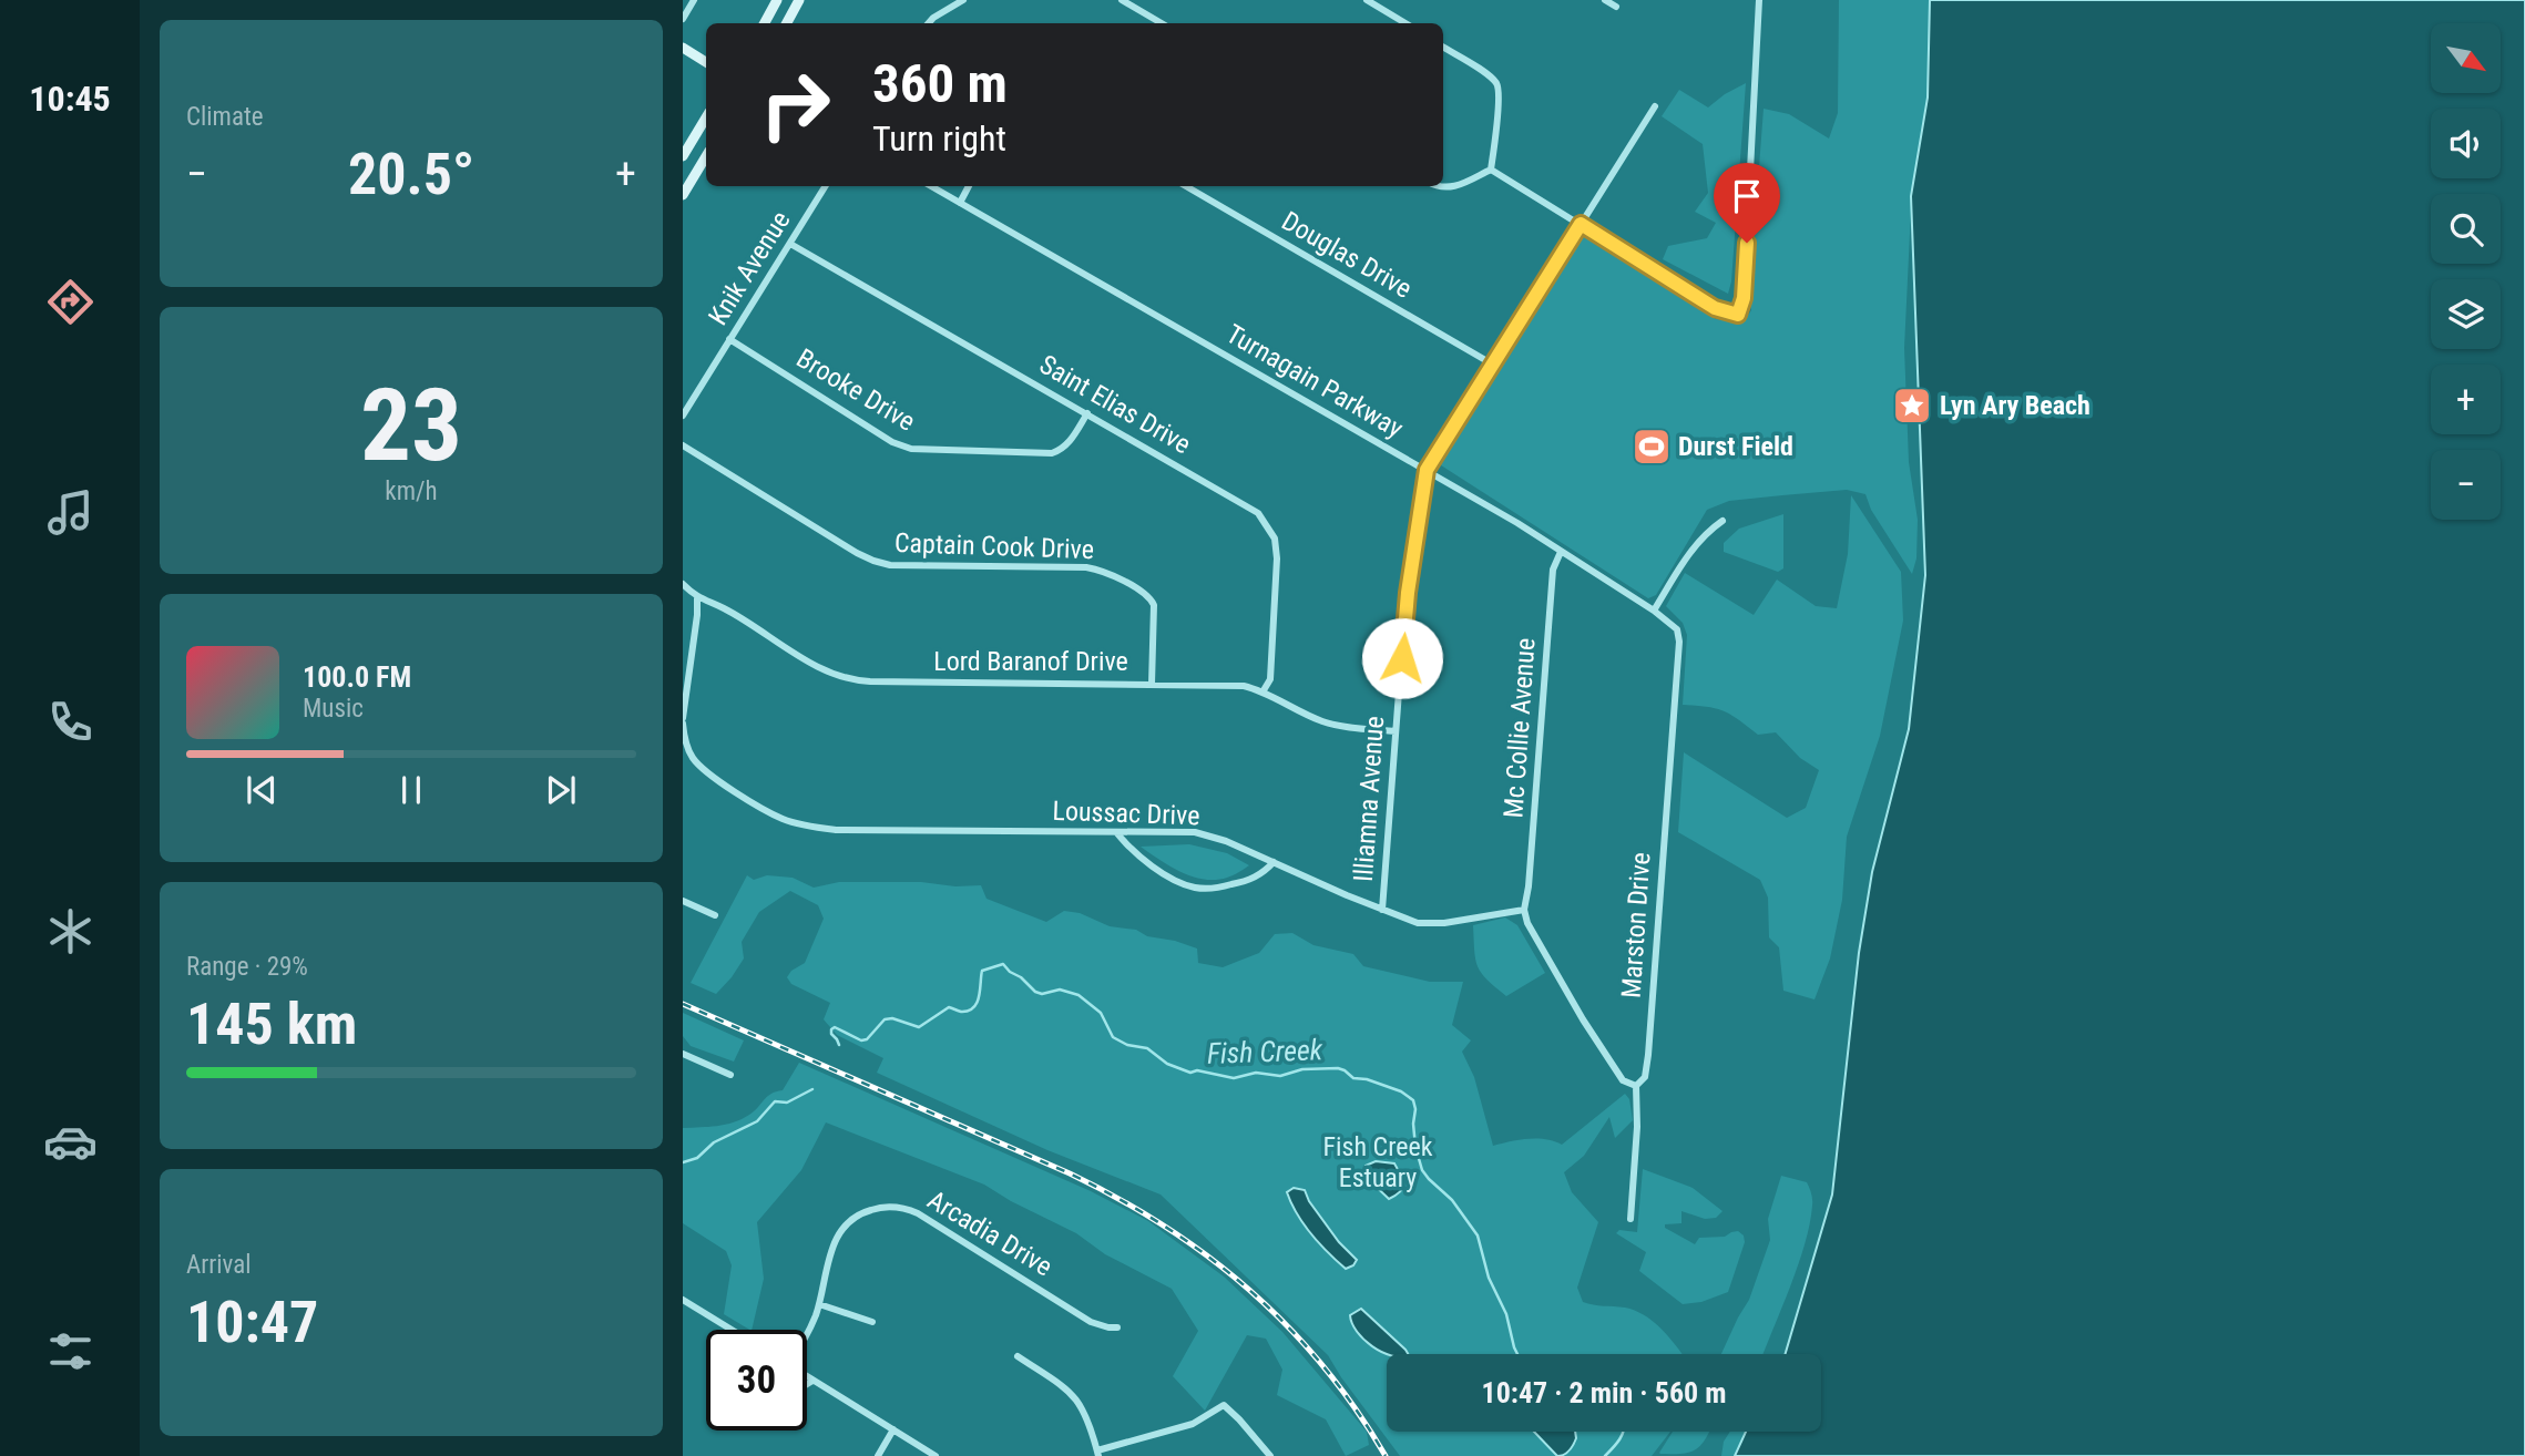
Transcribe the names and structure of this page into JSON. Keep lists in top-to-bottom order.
{
  "streets": {
    "street": [
      "Douglas Drive",
      "Knik Avenue",
      "Turnagain Parkway",
      "Brooke Drive",
      "Saint Elias Drive",
      "Captain Cook Drive",
      "Lord Baranof Drive",
      "Mc Collie Avenue",
      "Illiamna Avenue",
      "Loussac Drive",
      "Marston Drive",
      "Arcadia Drive"
    ]
  },
  "crossings": [
    ["Douglas Drive", "Illiamna Avenue"],
    ["Knik Avenue", "Brooke Drive"],
    ["Knik Avenue", "Saint Elias Drive"],
    ["Turnagain Parkway", "Mc Collie Avenue"],
    ["Turnagain Parkway", "Illiamna Avenue"],
    ["Turnagain Parkway", "Marston Drive"],
    ["Brooke Drive", "Saint Elias Drive"],
    ["Saint Elias Drive", "Lord Baranof Drive"],
    ["Captain Cook Drive", "Lord Baranof Drive"],
    ["Lord Baranof Drive", "Illiamna Avenue"],
    ["Mc Collie Avenue", "Loussac Drive"],
    ["Illiamna Avenue", "Loussac Drive"]
  ],
  "water": ["Fish Creek"],
  "parks": ["Fish Creek Estuary"],
  "places": {
    "place": ["Lyn Ary Beach"],
    "sports": ["Durst Field"]
  },
  "north": "bottom right",
  "page": {
    "tabs": "10:45",
    "tile": [
      "Climate",
      ["23", "km/h"],
      ["Range · 29%", "145 km"],
      ["Arrival", "10:47"]
    ],
    "map_buttons": ["+", "−"],
    "turn": ["360 m", "Turn right"],
    "heat": ["−", "20.5°", "+"],
    "song": ["100.0 FM", "Music"],
    "limit": "30",
    "trip": "10:47 · 2 min · 560 m"
  }
}
